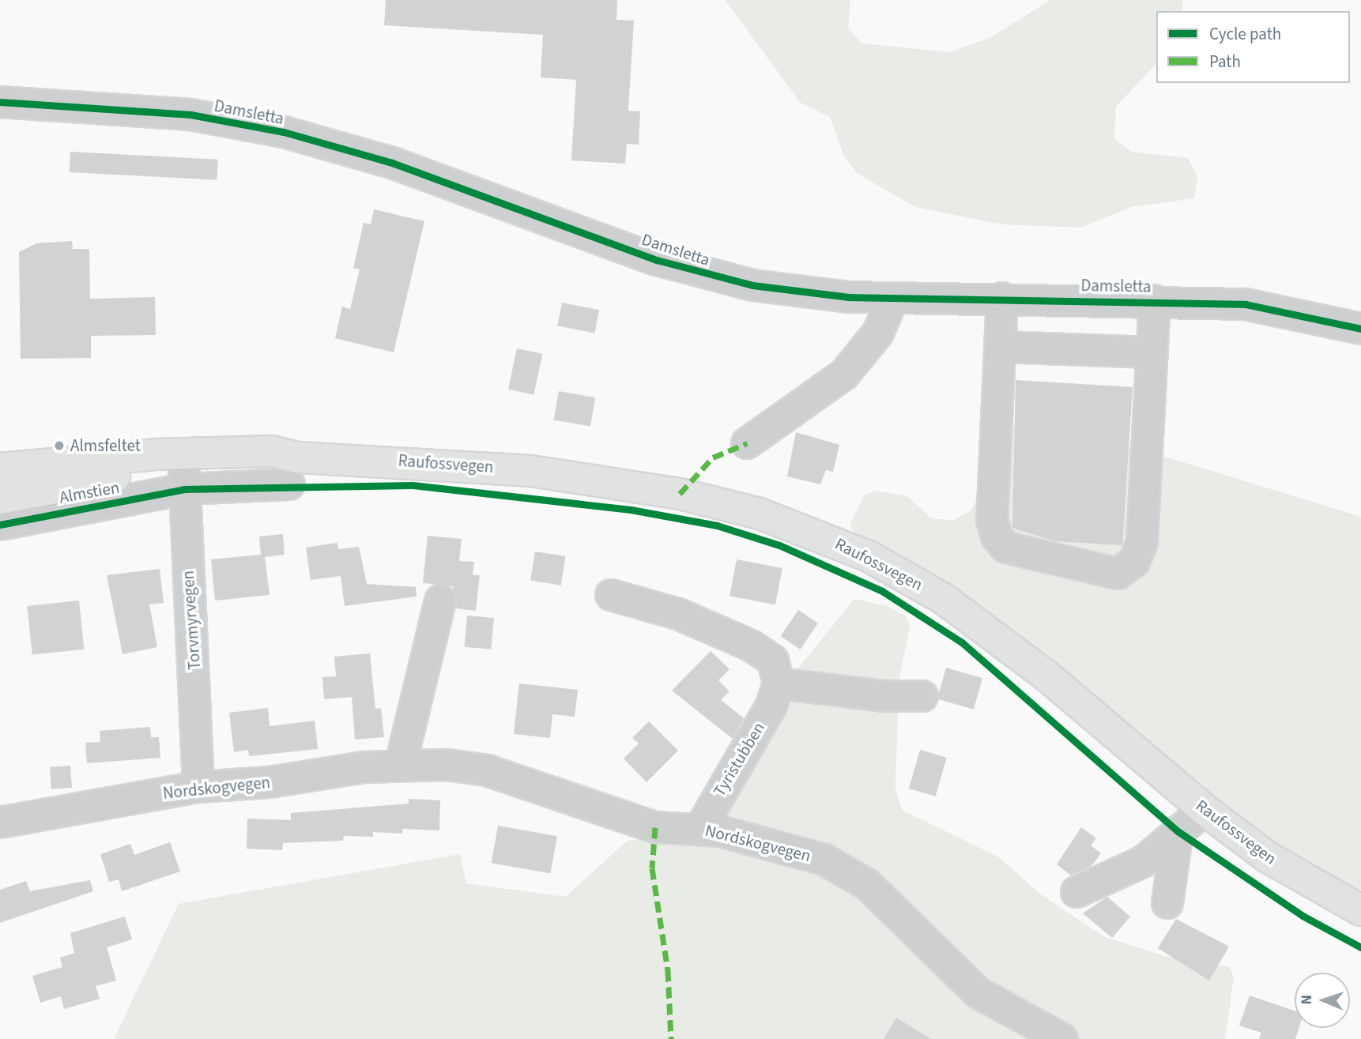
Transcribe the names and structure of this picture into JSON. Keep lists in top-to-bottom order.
{
  "streets": {
    "main road": ["Raufossvegen"],
    "street": [
      "Damsletta",
      "Almstien",
      "Torvmyrvegen",
      "Tyristubben",
      "Nordskogvegen"
    ]
  },
  "crossings": [
    ["Raufossvegen", "Almstien"],
    ["Raufossvegen", "Torvmyrvegen"],
    ["Almstien", "Torvmyrvegen"],
    ["Torvmyrvegen", "Nordskogvegen"],
    ["Tyristubben", "Nordskogvegen"]
  ],
  "places": ["Almsfeltet"],
  "legend": ["Cycle path", "Path"],
  "north": "left"
}
